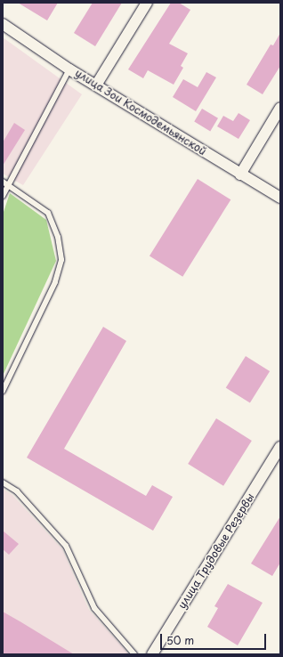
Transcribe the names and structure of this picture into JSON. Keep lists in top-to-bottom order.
{
  "streets": {
    "street": ["улица Зои Космодемьянской", "улица Трудовые Резервы"]
  },
  "scale_bar": "50 m"
}
